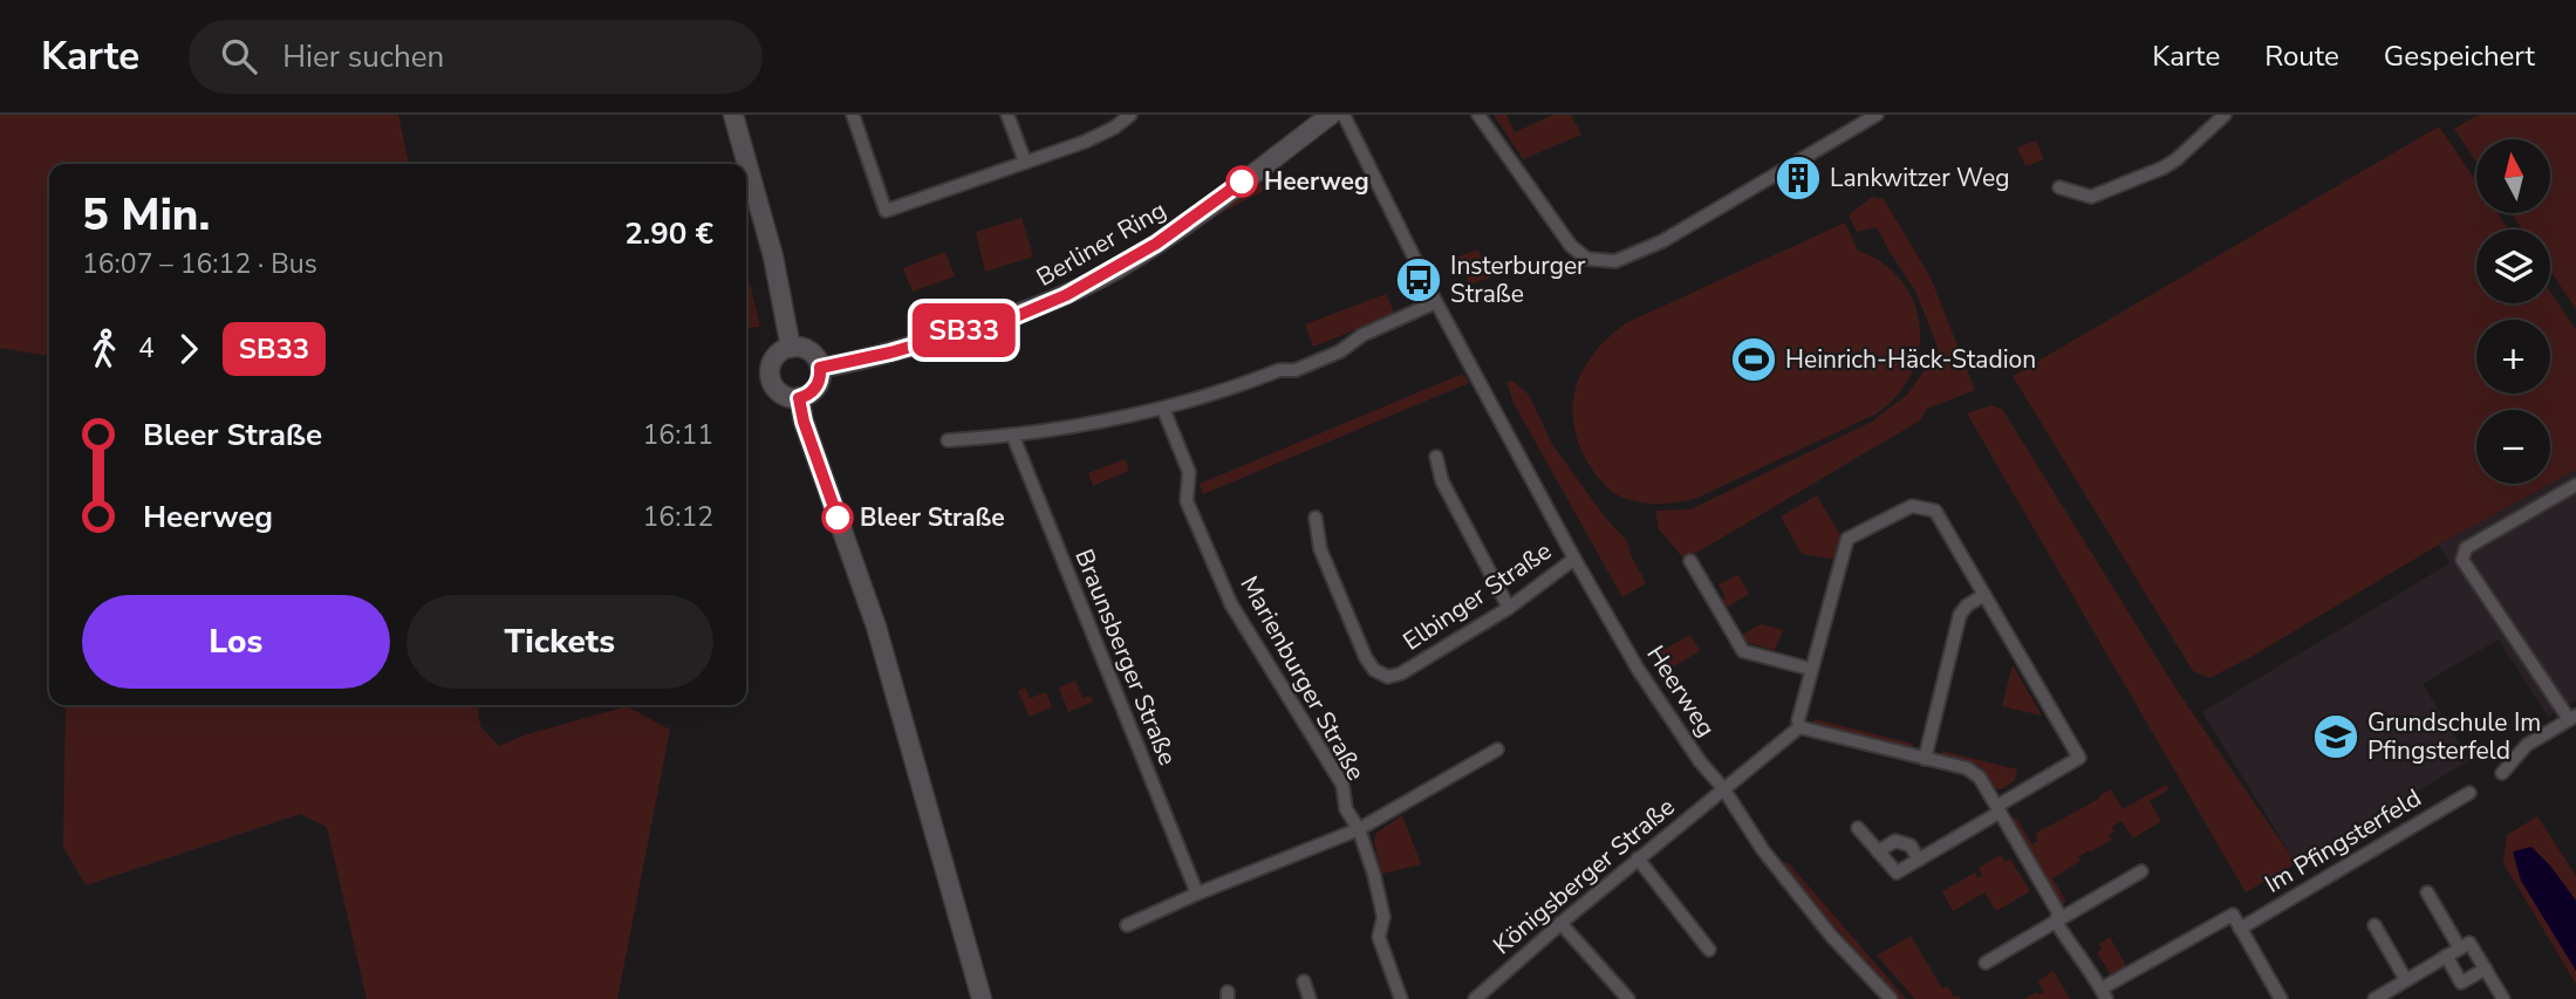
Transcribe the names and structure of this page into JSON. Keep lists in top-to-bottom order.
{
  "streets": {
    "street": [
      "Berliner Ring",
      "Elbinger Straße",
      "Braunsberger Straße",
      "Marienburger Straße",
      "Heerweg",
      "Im Pfingsterfeld",
      "Königsberger Straße"
    ]
  },
  "crossings": [
    ["Elbinger Straße", "Heerweg"],
    ["Heerweg", "Königsberger Straße"]
  ],
  "places": {
    "building": ["Lankwitzer Weg"],
    "other": ["Heerweg", "Bleer Straße"],
    "bus stop": ["Insterburger Straße"],
    "sports": ["Heinrich-Häck-Stadion"],
    "school or university": ["Grundschule Im Pfingsterfeld"]
  },
  "lines": ["bus line SB33"],
  "north": "top",
  "page": {
    "header": "Karte",
    "search": "Hier suchen",
    "nav": ["Karte", "Route", "Gespeichert"],
    "on_map": "SB33",
    "map_buttons": ["+", "−"],
    "heading": ["5 Min.", "16:07 – 16:12 · Bus", "2.90 €"],
    "legs": ["4", "SB33"],
    "list": [
      {
        "name": "Bleer Straße",
        "value": "16:11"
      },
      {
        "name": "Heerweg",
        "value": "16:12"
      }
    ],
    "buttons": ["Los", "Tickets"]
  }
}
